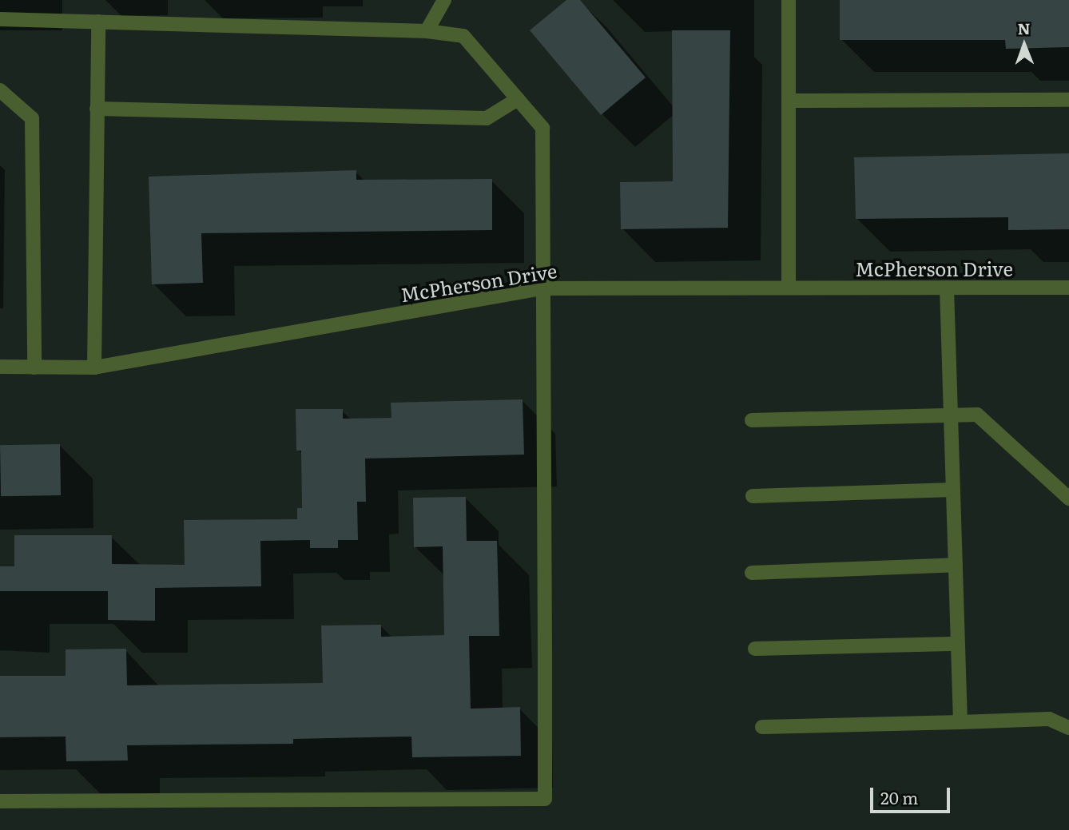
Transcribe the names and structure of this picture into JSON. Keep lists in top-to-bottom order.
{
  "streets": {
    "street": ["McPherson Drive"]
  },
  "scale_bar": "20 m",
  "north": "top"
}
